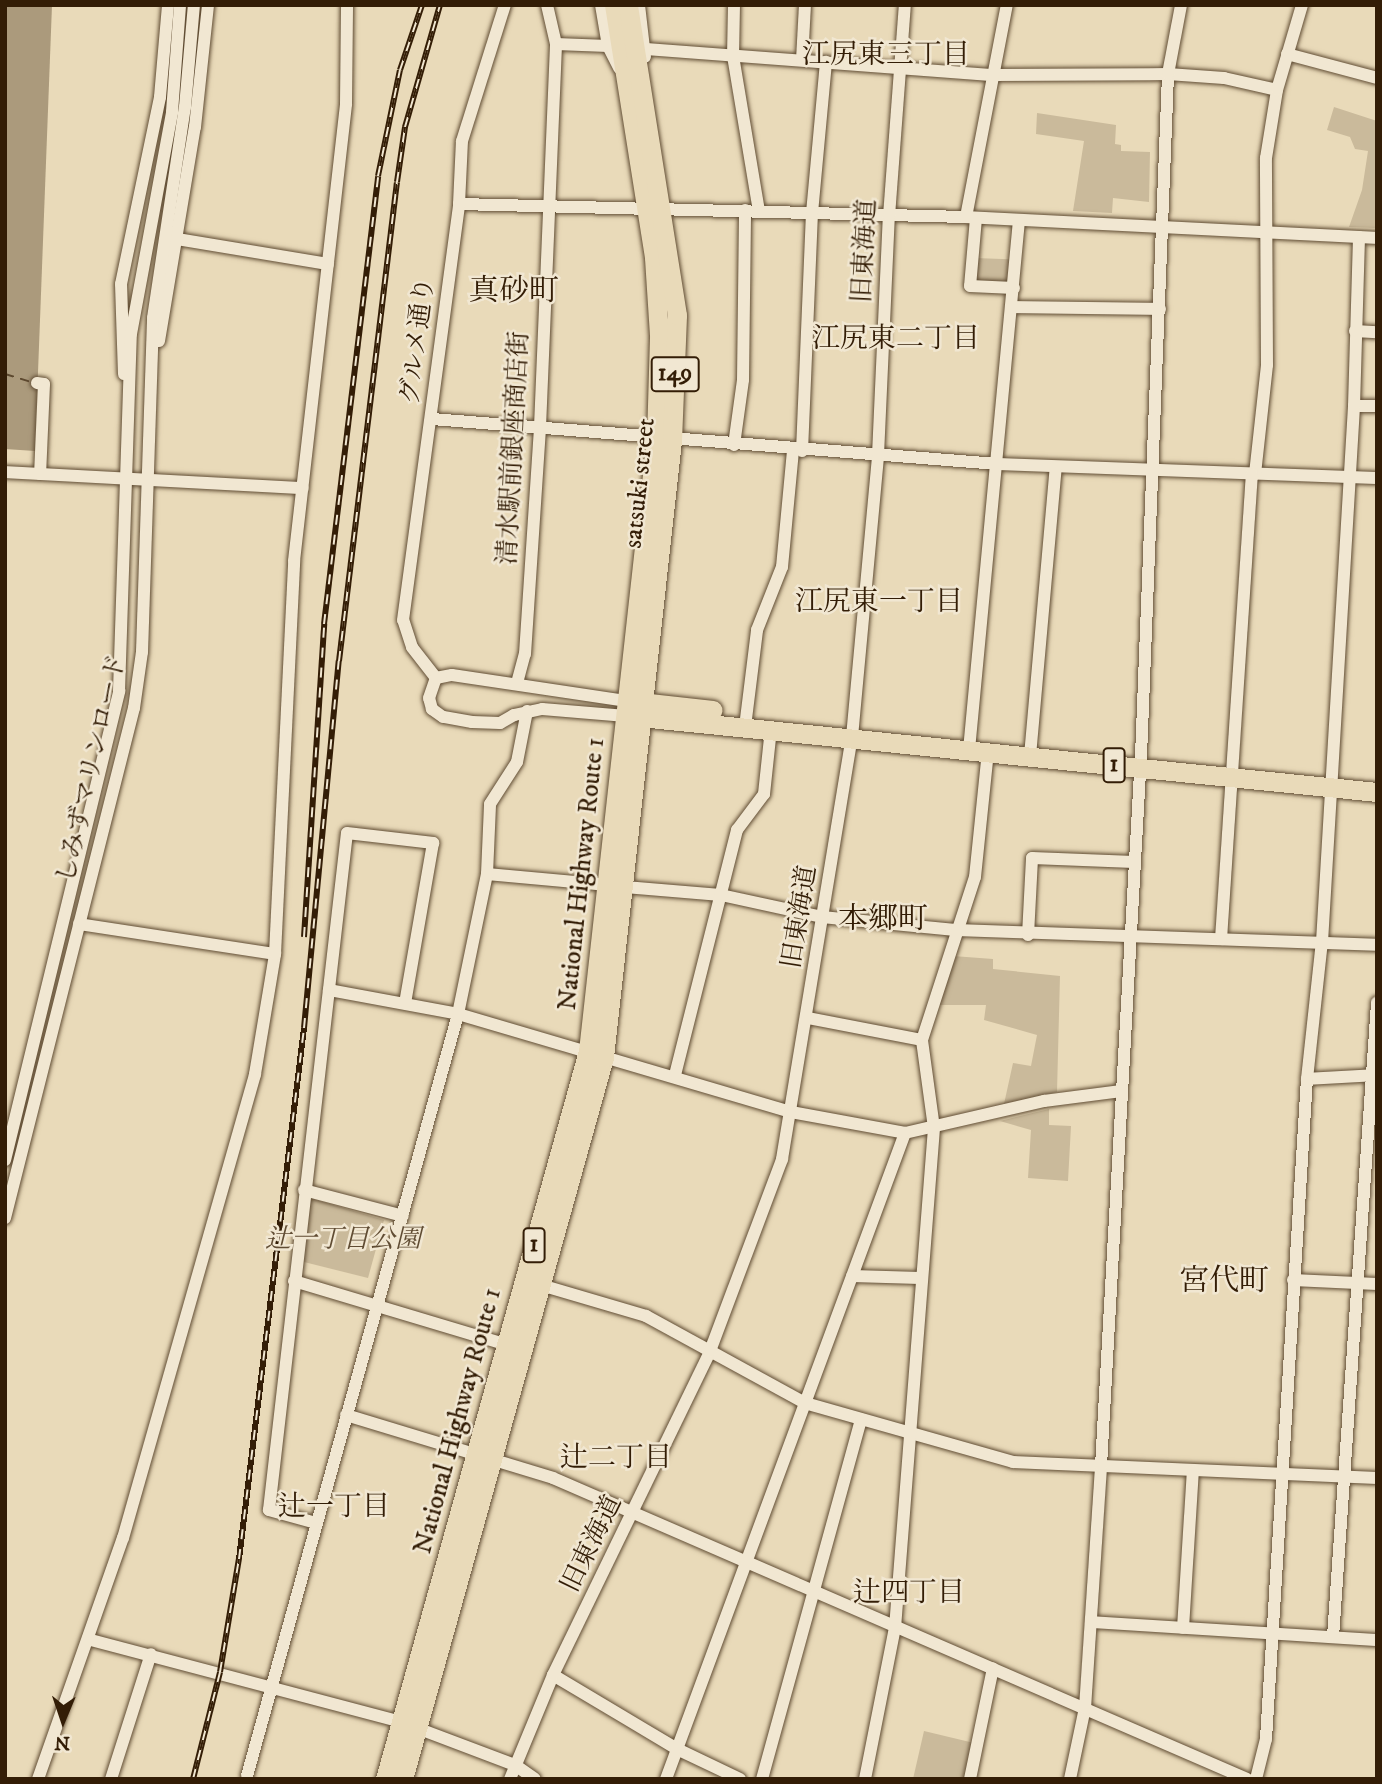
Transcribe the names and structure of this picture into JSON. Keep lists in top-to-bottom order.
{
  "streets": {
    "highway": [
      "149",
      "satsuki street",
      "1",
      "National Highway Route 1"
    ],
    "street": [
      "旧東海道",
      "グルメ通り",
      "清水駅前銀座商店街",
      "しみずマリンロード"
    ]
  },
  "crossings": [
    ["旧東海道", "National Highway Route 1"],
    ["149", "satsuki street"],
    ["satsuki street", "National Highway Route 1"]
  ],
  "districts": [
    "江尻東三丁目",
    "真砂町",
    "江尻東二丁目",
    "江尻東一丁目",
    "本郷町",
    "宮代町",
    "辻二丁目",
    "辻一丁目",
    "辻四丁目"
  ],
  "parks": ["辻一丁目公園"],
  "north": "bottom"
}
